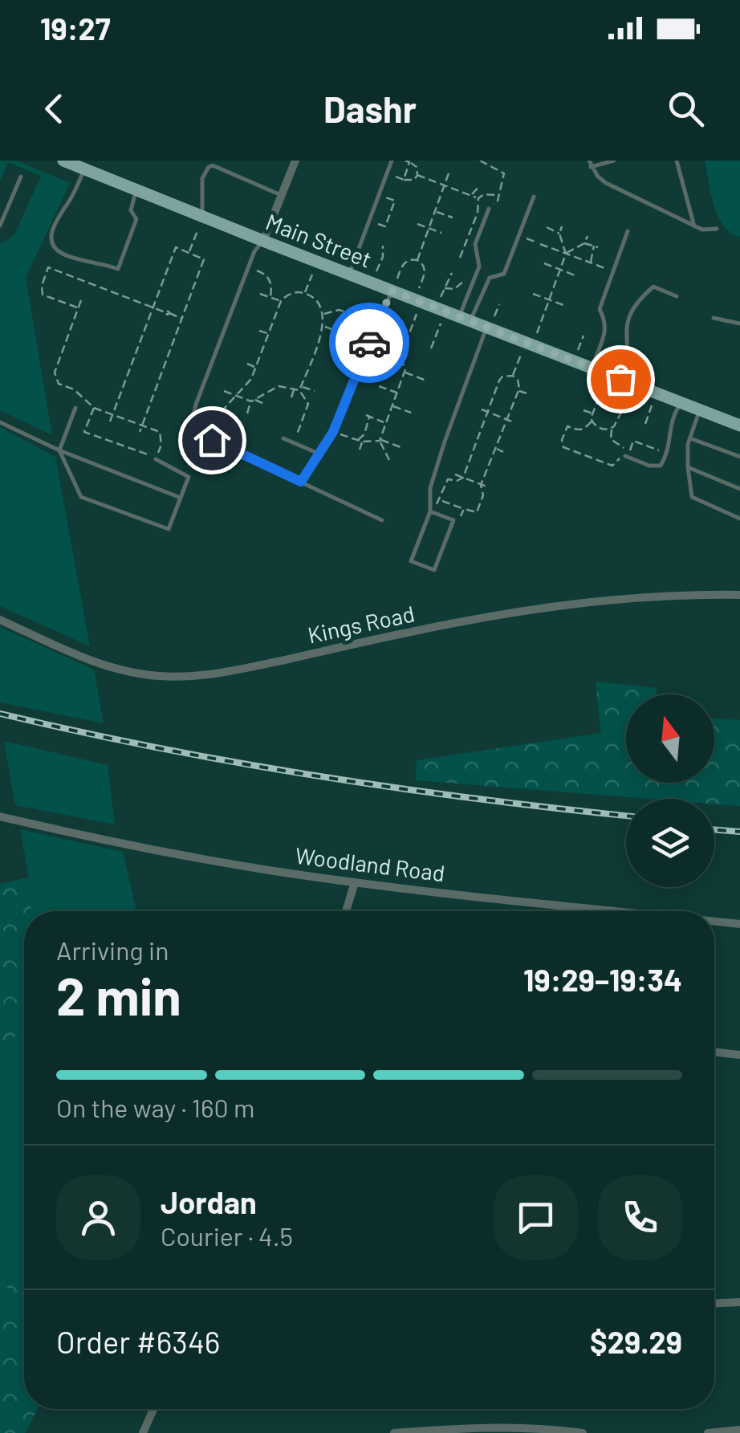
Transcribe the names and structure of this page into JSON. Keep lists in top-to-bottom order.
{
  "streets": {
    "main road": ["Main Street"],
    "street": ["Kings Road", "Woodland Road"]
  },
  "north": "top",
  "page": {
    "status": "19:27",
    "header": "Dashr",
    "heading": ["2 min", "Arriving in", "19:29–19:34"],
    "panel": [
      "Jordan",
      "Courier · 4.5",
      "Order #6346",
      "$29.29"
    ],
    "bar": "On the way · 160 m"
  }
}
